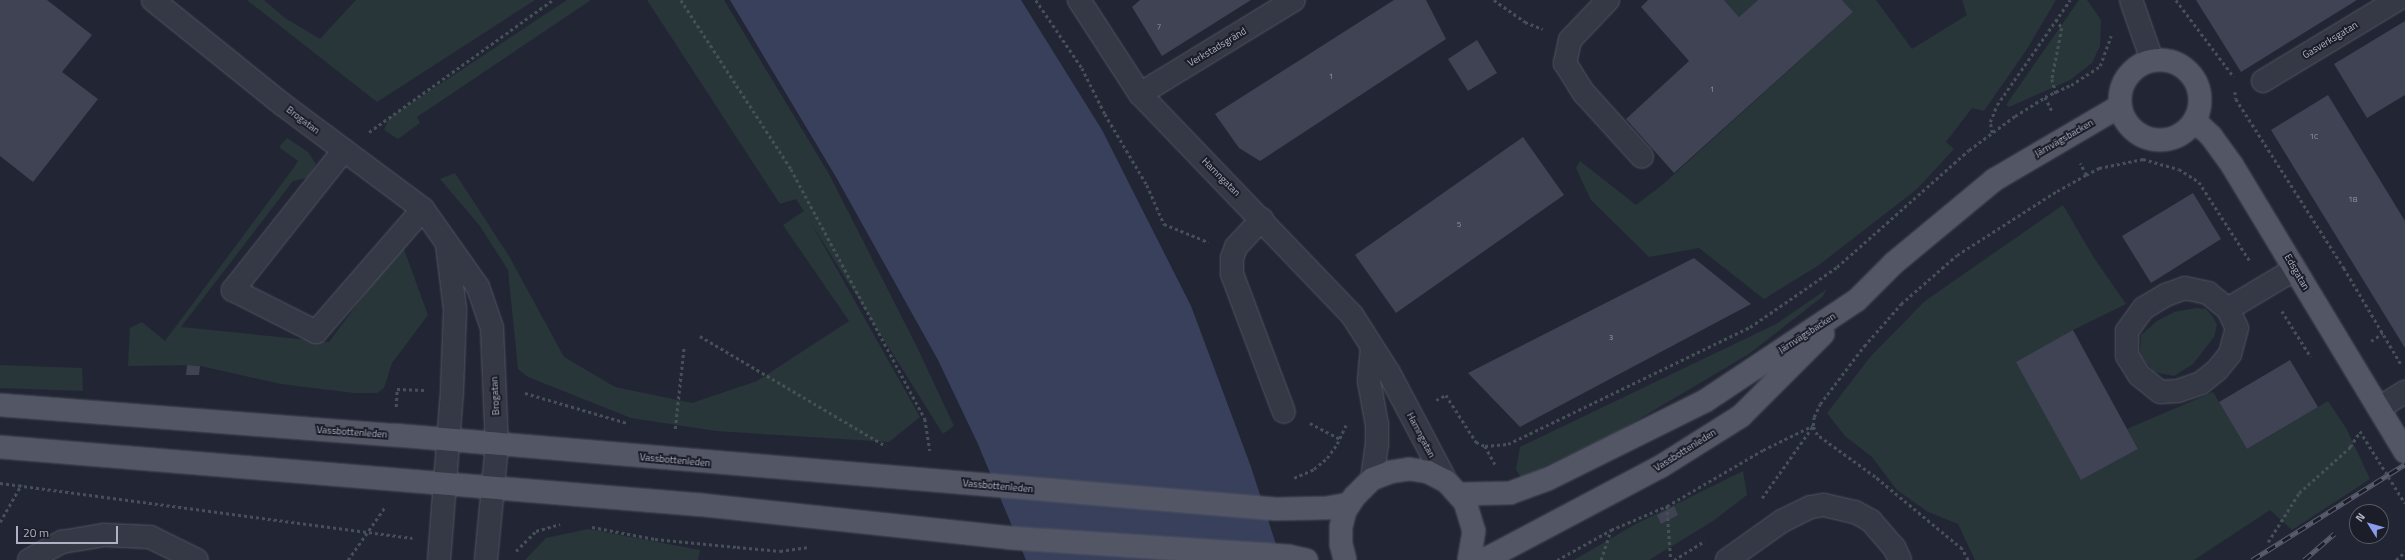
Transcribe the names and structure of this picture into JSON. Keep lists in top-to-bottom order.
{
  "streets": {
    "main road": ["Järnvägsbacken", "Edsgatan", "Vassbottenleden"],
    "street": [
      "Gasverksgatan",
      "Verkstadsgränd",
      "Brogatan",
      "Hamngatan"
    ]
  },
  "crossings": [
    ["Verkstadsgränd", "Hamngatan"],
    ["Brogatan", "Vassbottenleden"],
    ["Järnvägsbacken", "Hamngatan"],
    ["Järnvägsbacken", "Edsgatan"],
    ["Järnvägsbacken", "Vassbottenleden"]
  ],
  "house_numbers": [
    "7",
    "1",
    "1",
    "1C",
    "1B",
    "5",
    "3"
  ],
  "scale_bar": "20 m",
  "north": "top left"
}
